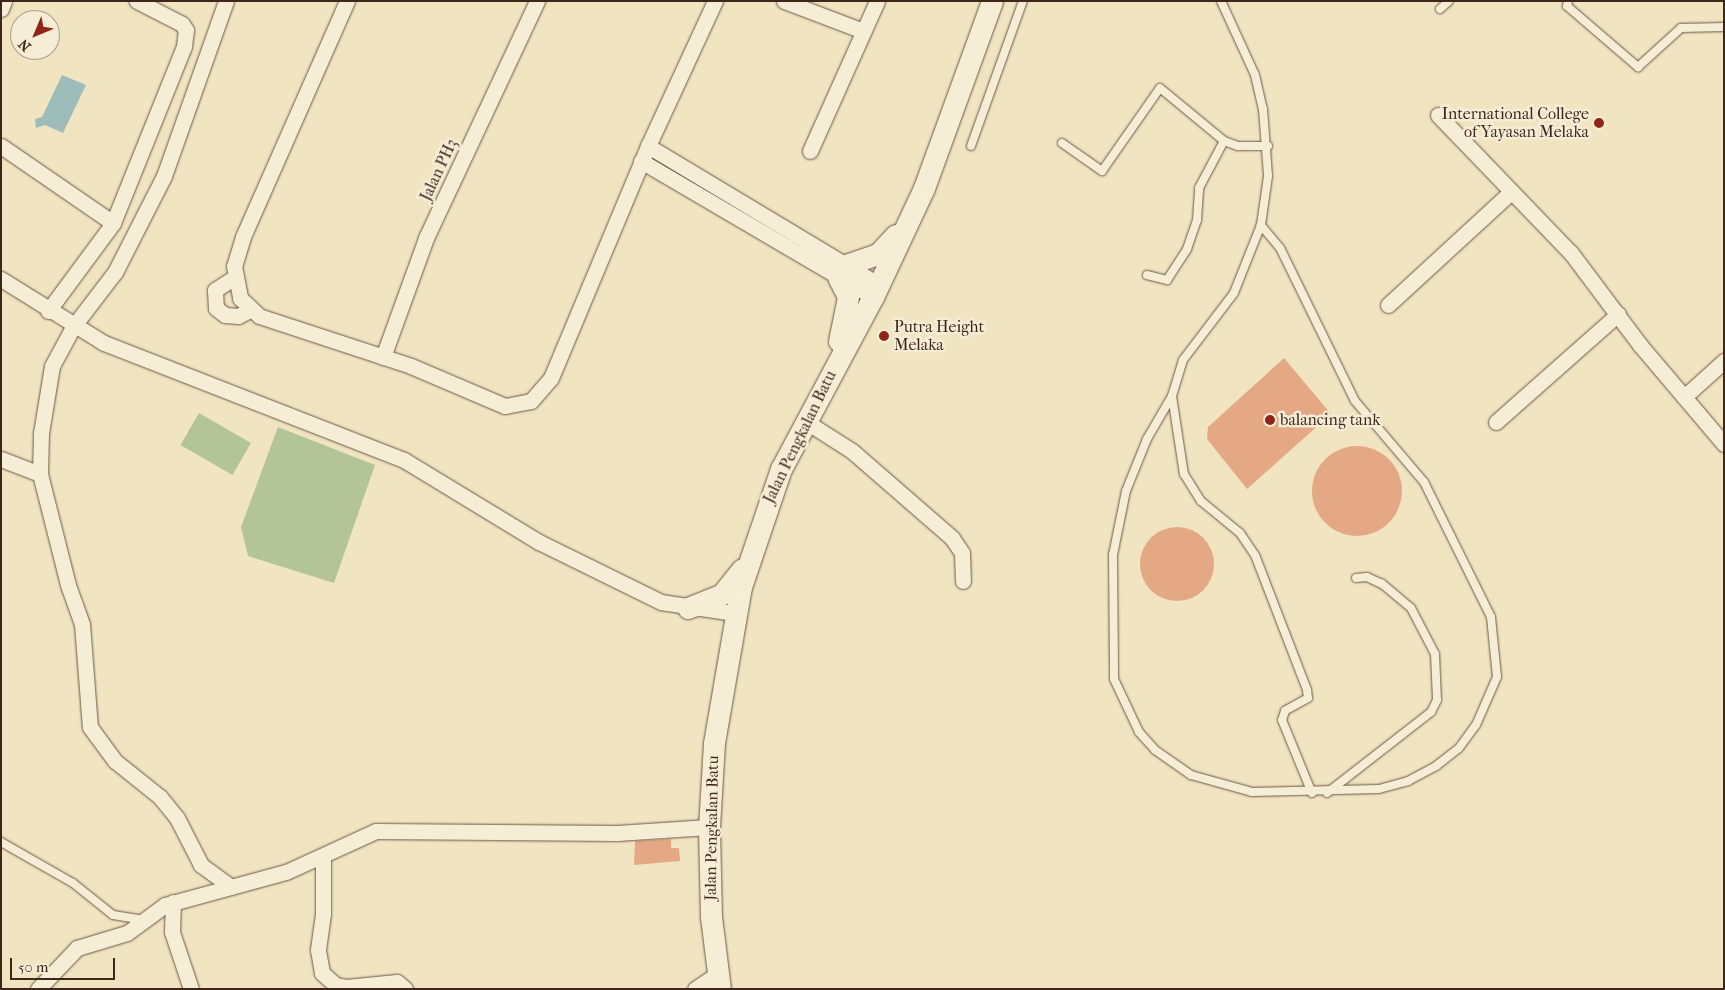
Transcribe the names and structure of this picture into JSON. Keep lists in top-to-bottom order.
{
  "streets": {
    "main road": ["Jalan Pengkalan Batu"],
    "street": ["Jalan PH3"]
  },
  "places": ["International College of Yayasan Melaka", "Putra Height Melaka", "balancing tank"],
  "scale_bar": "50 m",
  "north": "bottom left"
}
